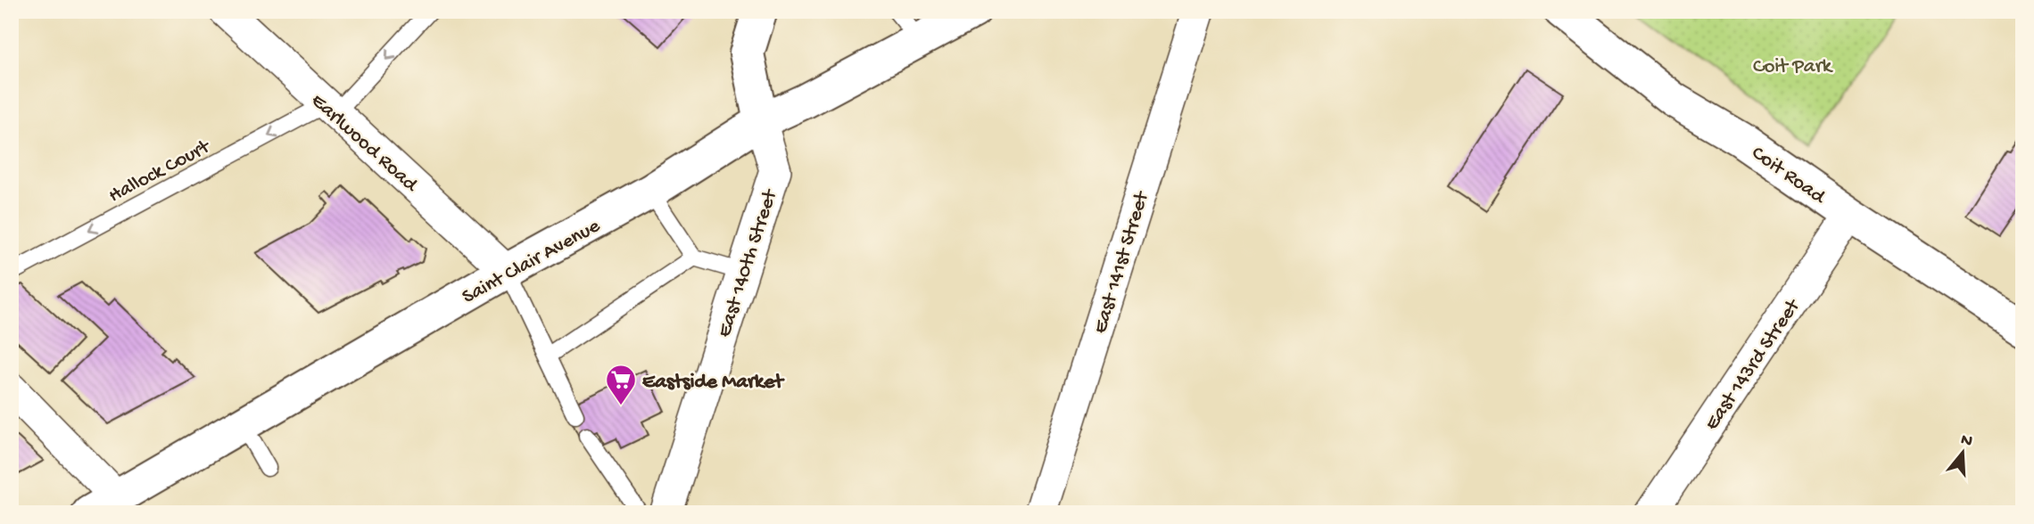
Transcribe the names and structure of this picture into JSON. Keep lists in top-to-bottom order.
{
  "streets": {
    "street": [
      "Earlwood Road",
      "Coit Road",
      "Saint Clair Avenue",
      "East 141st Street",
      "East 140th Street",
      "East 143rd Street"
    ],
    "lane": ["Hallock Court"]
  },
  "crossings": [
    ["Earlwood Road", "Hallock Court"],
    ["Earlwood Road", "Saint Clair Avenue"],
    ["Coit Road", "East 143rd Street"],
    ["Saint Clair Avenue", "East 140th Street"]
  ],
  "one_way": ["Hallock Court"],
  "parks": ["Coit Park"],
  "places": {
    "supermarket": ["Eastside Market"]
  },
  "north": "top"
}
